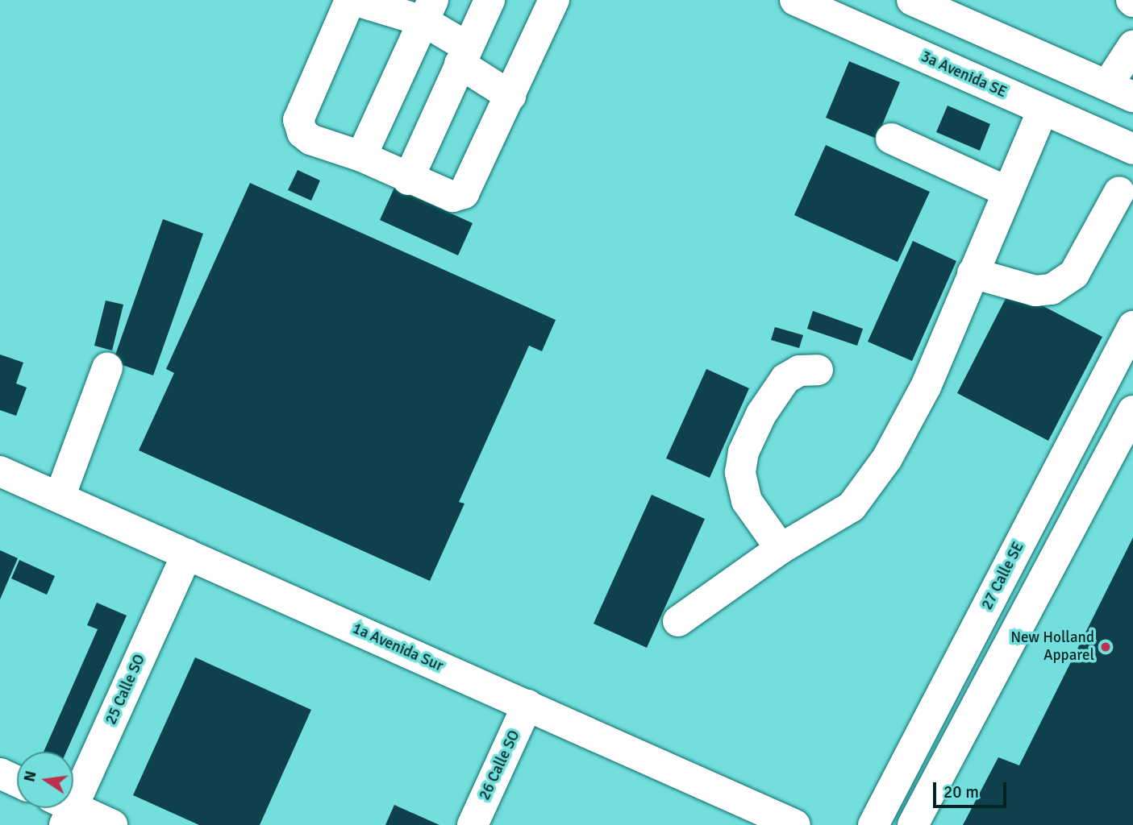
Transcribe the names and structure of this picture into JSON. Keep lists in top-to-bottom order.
{
  "streets": {
    "main road": [
      "3a Avenida SE",
      "27 Calle SE",
      "1a Avenida Sur",
      "25 Calle SO",
      "26 Calle SO"
    ]
  },
  "crossings": [
    ["1a Avenida Sur", "25 Calle SO"],
    ["1a Avenida Sur", "26 Calle SO"]
  ],
  "places": ["New Holland Apparel"],
  "scale_bar": "20 m",
  "north": "left"
}
